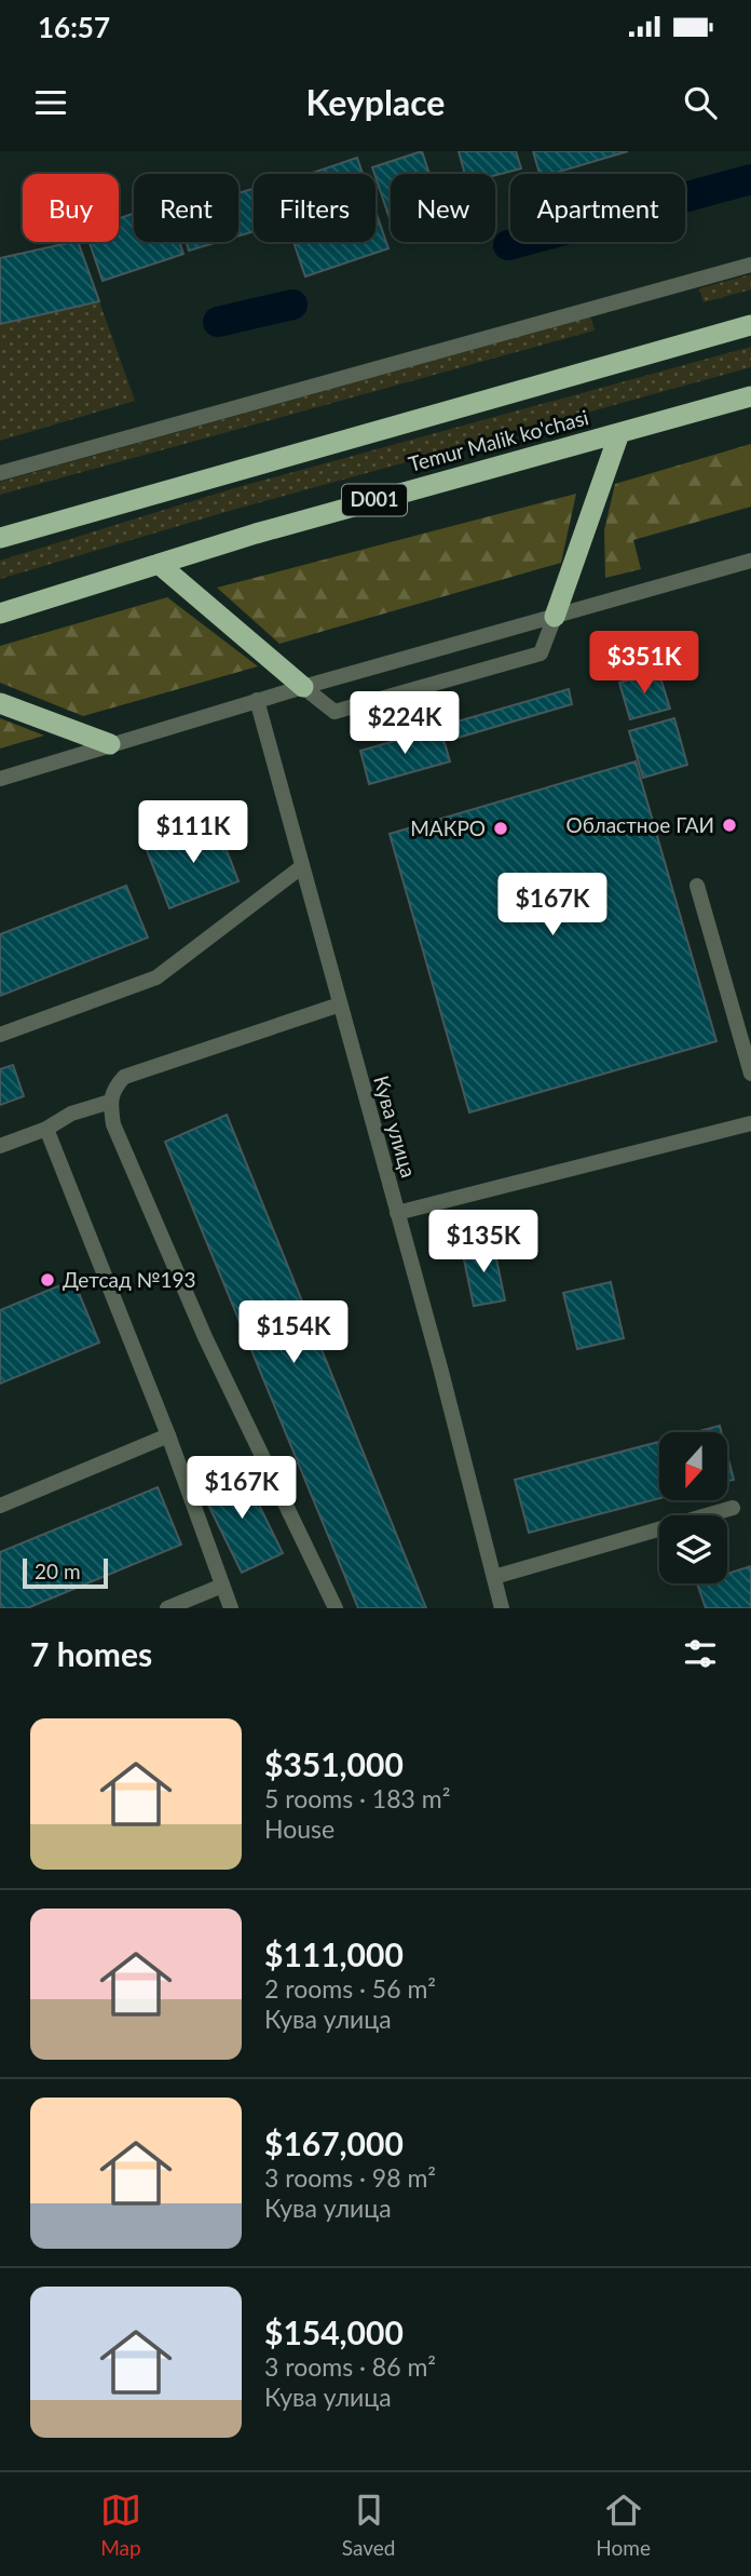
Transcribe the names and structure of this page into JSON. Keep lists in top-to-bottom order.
{
  "streets": {
    "highway": ["Temur Malik ko'chasi", "D001"],
    "street": ["Кува улица"]
  },
  "places": ["Областное ГАИ", "МАКРО", "Детсад №193"],
  "scale_bar": "20 m",
  "north": "bottom",
  "page": {
    "status": "16:57",
    "header": "Keyplace",
    "chip": [
      "Buy",
      "Rent",
      "Filters",
      "New",
      "Apartment"
    ],
    "price": [
      "$351K",
      "$224K",
      "$111K",
      "$167K",
      "$135K",
      "$154K",
      "$167K"
    ],
    "scale": "20 m",
    "heading": "7 homes",
    "list": [
      {
        "name": "$351,000",
        "note": "5 rooms · 183 m² · House"
      },
      {
        "name": "$111,000",
        "note": "2 rooms · 56 m² · Кува улица"
      },
      {
        "name": "$167,000",
        "note": "3 rooms · 98 m² · Кува улица"
      },
      {
        "name": "$154,000",
        "note": "3 rooms · 86 m² · Кува улица"
      }
    ],
    "tabs": ["Map", "Saved", "Home"]
  }
}
